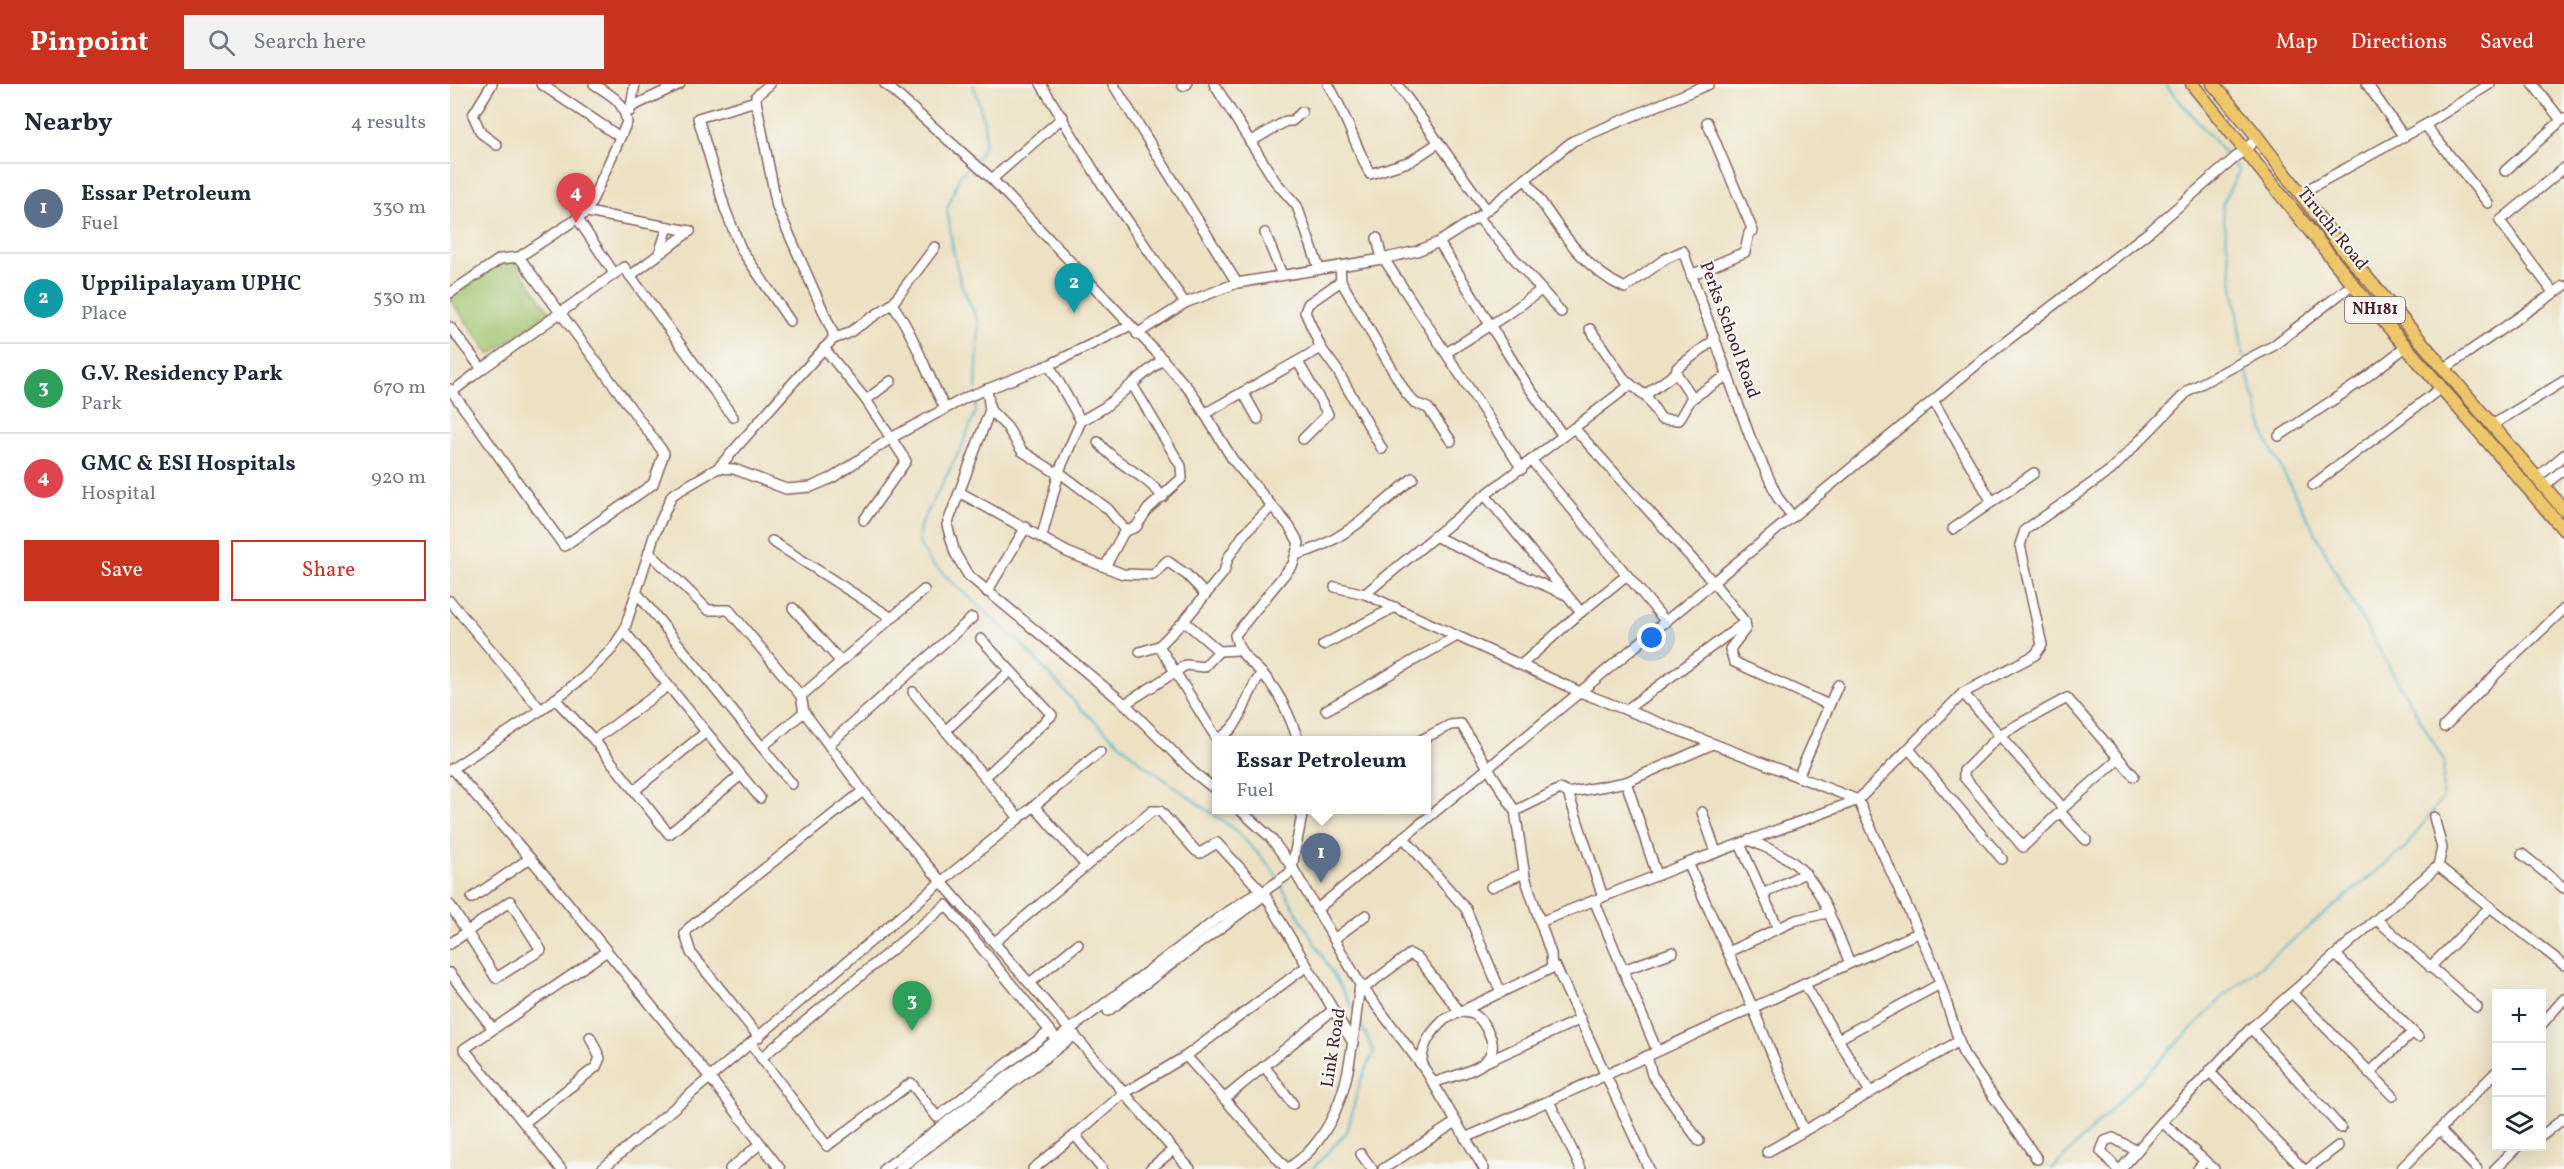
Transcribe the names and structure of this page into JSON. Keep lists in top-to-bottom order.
{
  "streets": {
    "highway": ["Tiruchi Road", "NH181"],
    "street": ["Perks School Road", "Link Road"]
  },
  "page": {
    "header": "Pinpoint",
    "search": "Search here",
    "nav": ["Map", "Directions", "Saved"],
    "heading": ["Nearby", "4 results"],
    "list": [
      {
        "mark": "1",
        "name": "Essar Petroleum",
        "note": "Fuel",
        "value": "330 m"
      },
      {
        "mark": "2",
        "name": "Uppilipalayam UPHC",
        "note": "Place",
        "value": "530 m"
      },
      {
        "mark": "3",
        "name": "G.V. Residency Park",
        "note": "Park",
        "value": "670 m"
      },
      {
        "mark": "4",
        "name": "GMC & ESI Hospitals",
        "note": "Hospital",
        "value": "920 m"
      }
    ],
    "pins": [
      "4",
      "2",
      "1",
      "3"
    ],
    "buttons": ["Save", "Share"],
    "popup": ["Essar Petroleum", "Fuel"],
    "map_buttons": ["+", "−"]
  }
}
